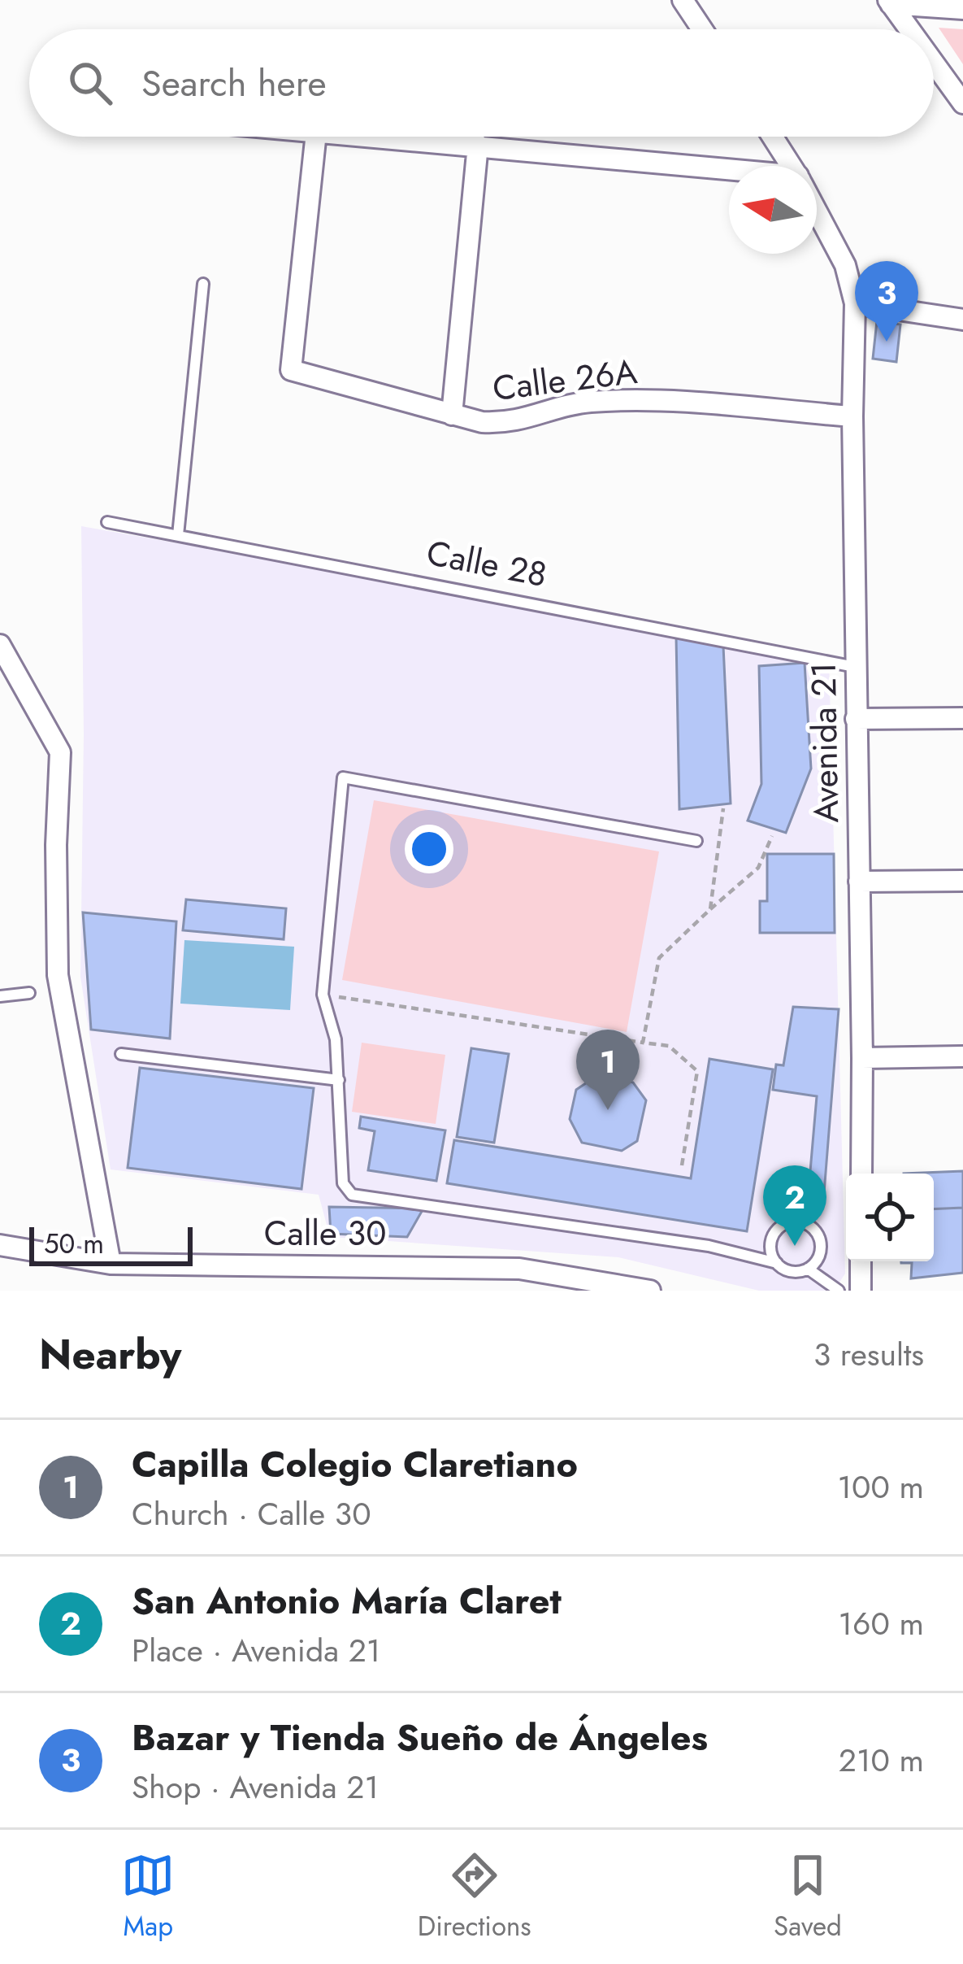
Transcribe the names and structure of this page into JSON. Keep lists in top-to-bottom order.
{
  "streets": {
    "street": ["Calle 26A", "Avenida 21", "Calle 30"],
    "lane": ["Calle 28"]
  },
  "crossings": [
    ["Calle 26A", "Avenida 21"],
    ["Calle 28", "Avenida 21"]
  ],
  "scale_bar": "50 m",
  "north": "left",
  "page": {
    "search": "Search here",
    "pins": ["3", "1", "2"],
    "scale": "50 m",
    "heading": ["Nearby", "3 results"],
    "list": [
      {
        "mark": "1",
        "name": "Capilla Colegio Claretiano",
        "note": "Church · Calle 30",
        "value": "100 m"
      },
      {
        "mark": "2",
        "name": "San Antonio María Claret",
        "note": "Place · Avenida 21",
        "value": "160 m"
      },
      {
        "mark": "3",
        "name": "Bazar y Tienda Sueño de Ángeles",
        "note": "Shop · Avenida 21",
        "value": "210 m"
      }
    ],
    "nav": ["Map", "Directions", "Saved"]
  }
}
